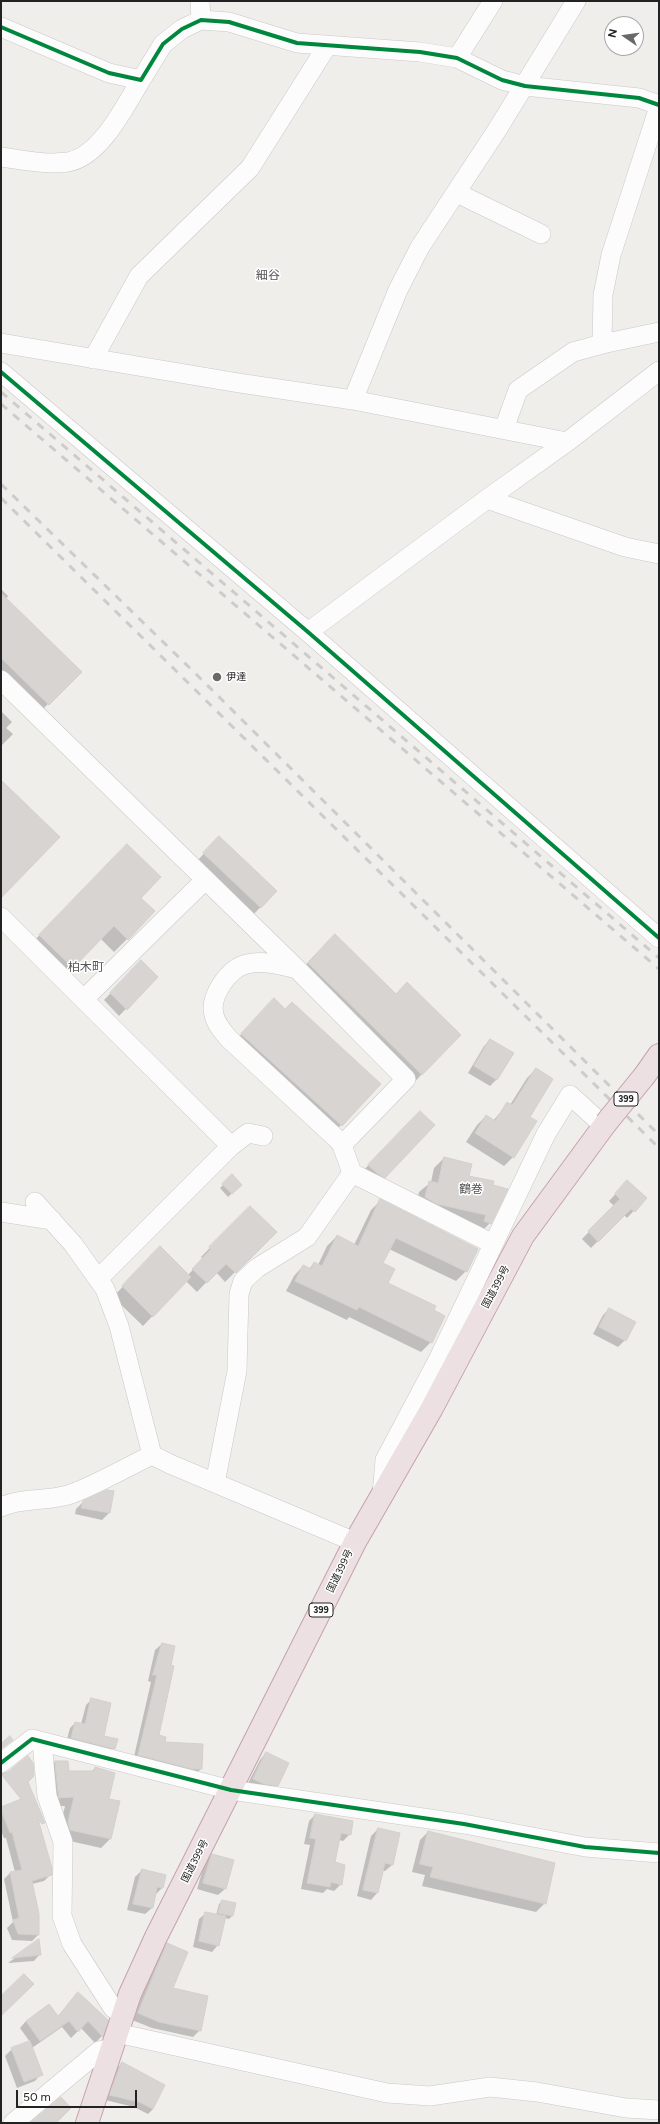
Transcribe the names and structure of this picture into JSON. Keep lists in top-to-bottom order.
{
  "streets": {
    "highway": ["399", "国道399号"]
  },
  "districts": ["細谷", "柏木町", "鶴巻"],
  "places": ["伊達"],
  "scale_bar": "50 m",
  "north": "left"
}
